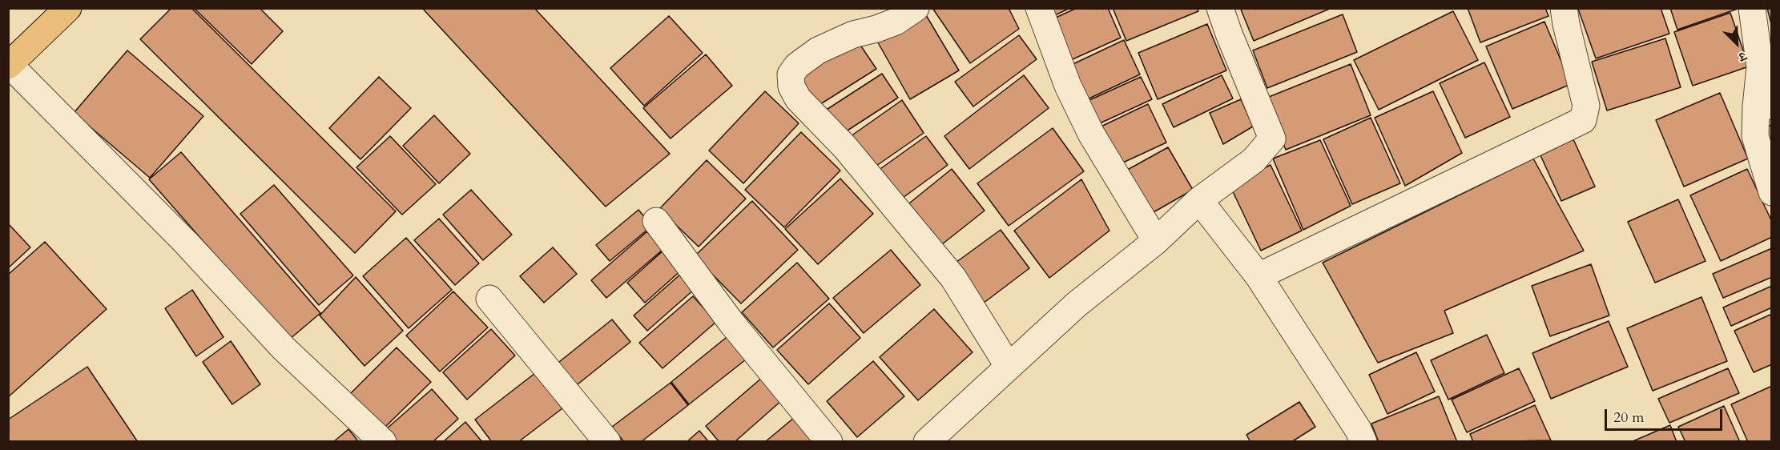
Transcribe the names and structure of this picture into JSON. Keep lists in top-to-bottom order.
{
  "scale_bar": "20 m",
  "north": "bottom right"
}
